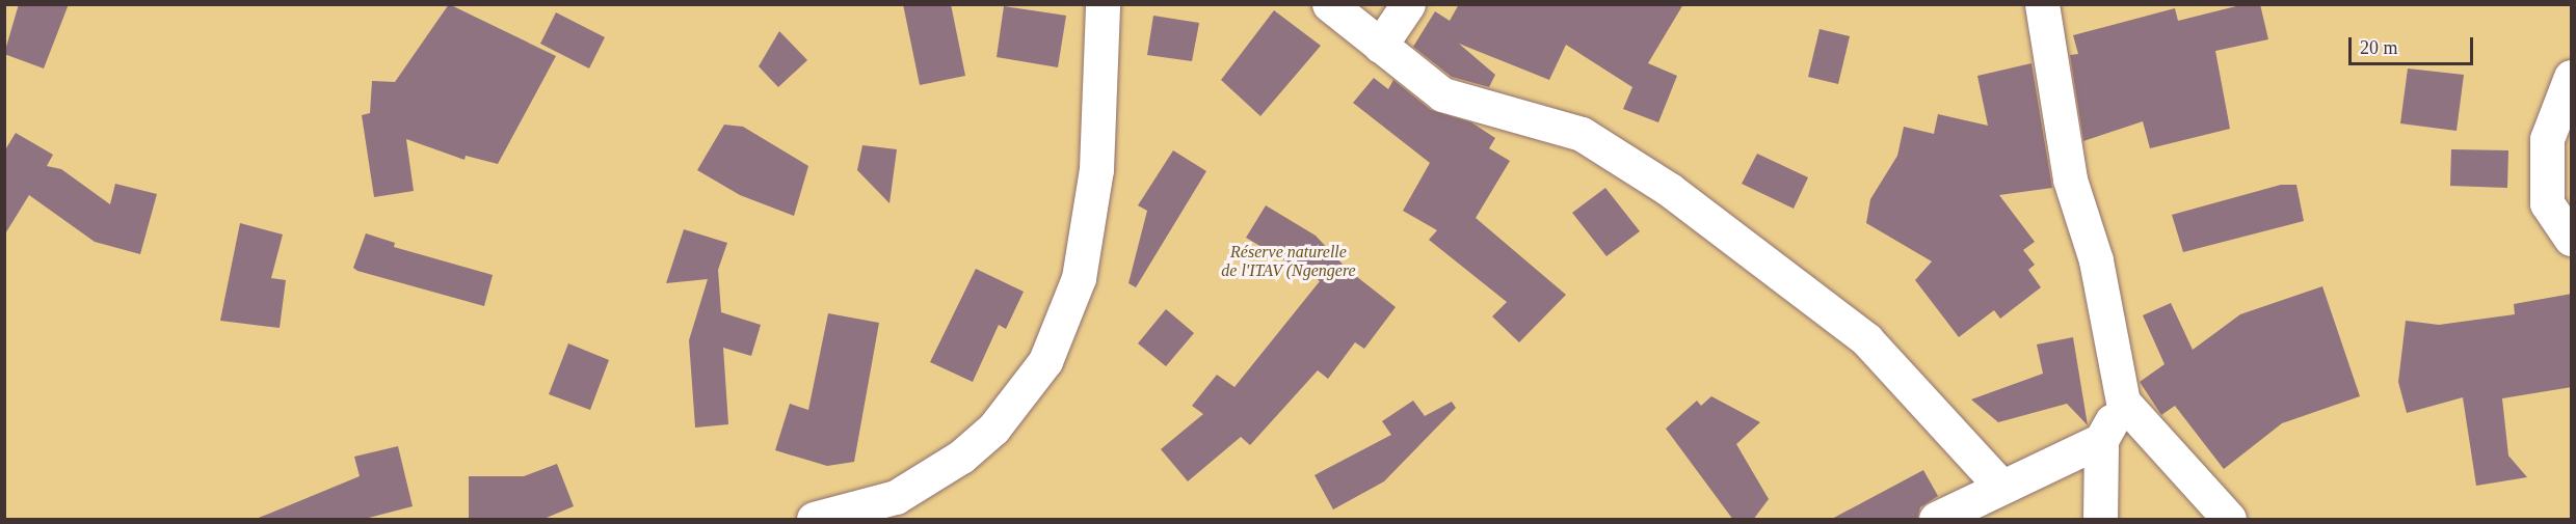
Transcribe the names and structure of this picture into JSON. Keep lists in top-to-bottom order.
{
  "parks": ["Réserve naturelle de l'ITAV (Ngengere"],
  "scale_bar": "20 m"
}
